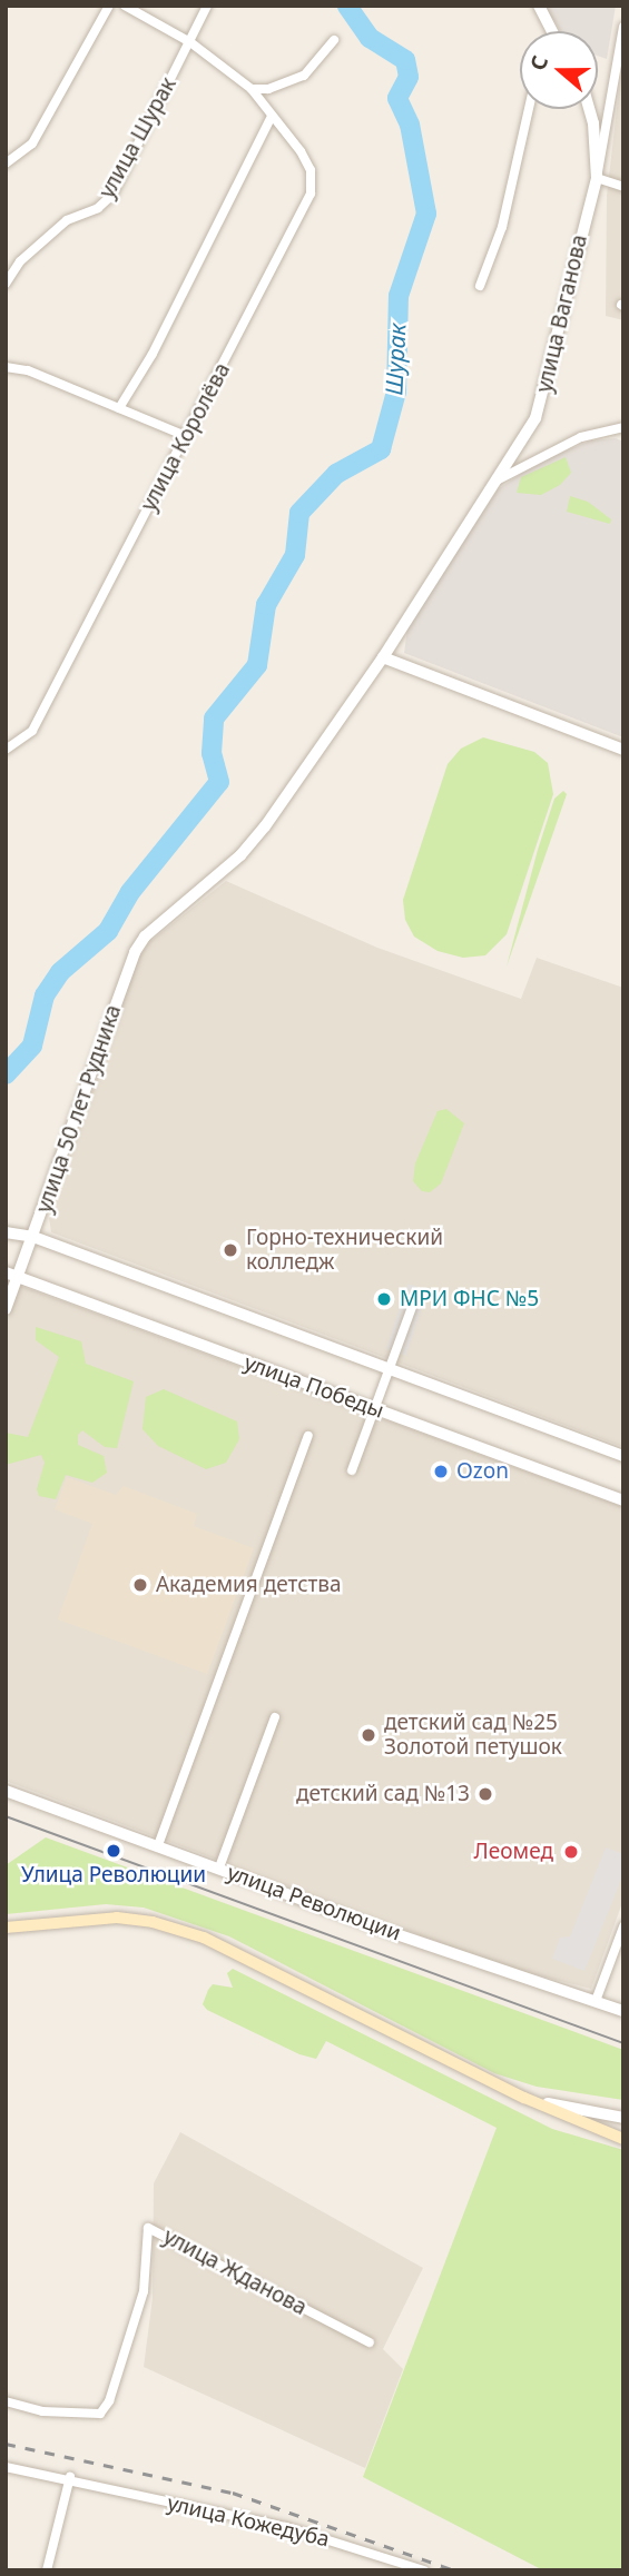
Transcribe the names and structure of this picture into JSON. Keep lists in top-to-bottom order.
{
  "streets": {
    "street": [
      "улица Шурак",
      "улица Ваганова",
      "улица Королёва",
      "улица 50 лет Рудника",
      "улица Победы",
      "улица Революции",
      "улица Жданова",
      "улица Кожедуба"
    ]
  },
  "crossings": [
    ["улица Ваганова", "улица 50 лет Рудника"],
    ["улица 50 лет Рудника", "улица Победы"]
  ],
  "water": ["Шурак"],
  "places": [
    "Горно-технический колледж",
    "МРИ ФНС №5",
    "Ozon",
    "Академия детства",
    "детский сад №25 Золотой петушок",
    "детский сад №13",
    "Улица Революции",
    "Леомед"
  ],
  "north": "left"
}
